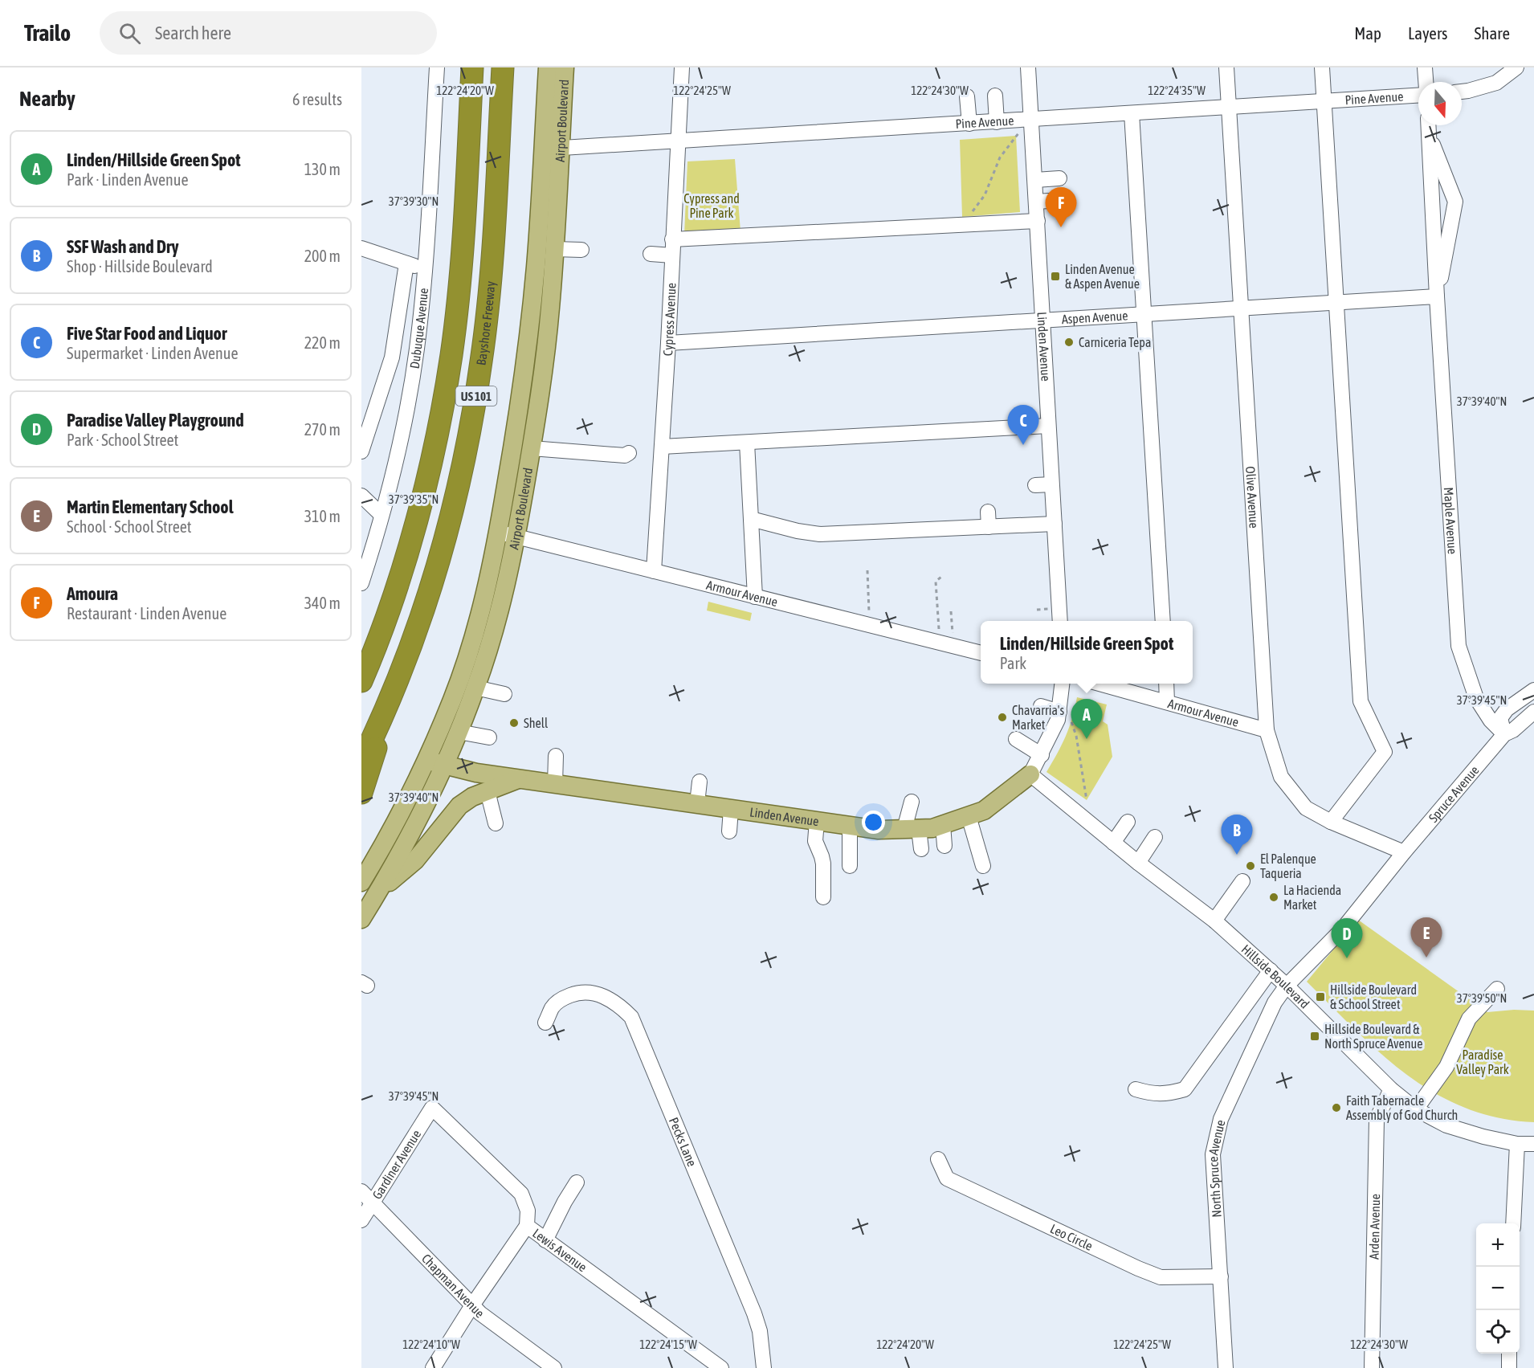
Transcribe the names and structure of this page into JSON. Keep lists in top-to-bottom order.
{
  "streets": {
    "highway": ["Bayshore Freeway", "US 101"],
    "main road": ["Airport Boulevard", "Linden Avenue"],
    "street": [
      "Pine Avenue",
      "Aspen Avenue",
      "Cypress Avenue",
      "Dubuque Avenue",
      "Olive Avenue",
      "Maple Avenue",
      "Armour Avenue",
      "Spruce Avenue",
      "Hillside Boulevard",
      "Pecks Lane",
      "Gardiner Avenue",
      "North Spruce Avenue",
      "Arden Avenue",
      "Leo Circle",
      "Lewis Avenue",
      "Chapman Avenue"
    ]
  },
  "crossings": [
    ["Pine Avenue", "Airport Boulevard"],
    ["Pine Avenue", "Cypress Avenue"],
    ["Pine Avenue", "Linden Avenue"],
    ["Pine Avenue", "Olive Avenue"],
    ["Airport Boulevard", "Linden Avenue"],
    ["Airport Boulevard", "Armour Avenue"],
    ["Aspen Avenue", "Cypress Avenue"],
    ["Aspen Avenue", "Linden Avenue"],
    ["Aspen Avenue", "Olive Avenue"],
    ["Aspen Avenue", "Maple Avenue"],
    ["Cypress Avenue", "Armour Avenue"],
    ["Linden Avenue", "Hillside Boulevard"],
    ["Olive Avenue", "Armour Avenue"],
    ["Olive Avenue", "Spruce Avenue"],
    ["Maple Avenue", "Spruce Avenue"],
    ["Spruce Avenue", "Hillside Boulevard"],
    ["Spruce Avenue", "North Spruce Avenue"],
    ["Hillside Boulevard", "North Spruce Avenue"],
    ["Hillside Boulevard", "Arden Avenue"],
    ["Gardiner Avenue", "Lewis Avenue"],
    ["Gardiner Avenue", "Chapman Avenue"],
    ["North Spruce Avenue", "Leo Circle"]
  ],
  "parks": ["Cypress and Pine Park", "Paradise Valley Park"],
  "places": {
    "transit": ["Linden Avenue & Aspen Avenue", "Hillside Boulevard & School Street", "Hillside Boulevard & North Spruce Avenue"],
    "other": [
      "Carniceria Tepa",
      "Chavarria's Market",
      "Shell",
      "El Palenque Taqueria",
      "La Hacienda Market",
      "Faith Tabernacle Assembly of God Church"
    ]
  },
  "north": "bottom",
  "page": {
    "header": "Trailo",
    "search": "Search here",
    "nav": ["Map", "Layers", "Share"],
    "heading": ["Nearby", "6 results"],
    "list": [
      {
        "mark": "A",
        "name": "Linden/Hillside Green Spot",
        "note": "Park · Linden Avenue",
        "value": "130 m"
      },
      {
        "mark": "B",
        "name": "SSF Wash and Dry",
        "note": "Shop · Hillside Boulevard",
        "value": "200 m"
      },
      {
        "mark": "C",
        "name": "Five Star Food and Liquor",
        "note": "Supermarket · Linden Avenue",
        "value": "220 m"
      },
      {
        "mark": "D",
        "name": "Paradise Valley Playground",
        "note": "Park · School Street",
        "value": "270 m"
      },
      {
        "mark": "E",
        "name": "Martin Elementary School",
        "note": "School · School Street",
        "value": "310 m"
      },
      {
        "mark": "F",
        "name": "Amoura",
        "note": "Restaurant · Linden Avenue",
        "value": "340 m"
      }
    ],
    "pins": [
      "F",
      "C",
      "A",
      "B",
      "E",
      "D"
    ],
    "popup": ["Linden/Hillside Green Spot", "Park"],
    "map_buttons": ["+", "−"]
  },
  "coordinates": [
    "122°24'35\"W",
    "122°24'20\"W",
    "122°24'25\"W",
    "122°24'30\"W",
    "37°39'30\"N",
    "37°39'40\"N",
    "37°39'35\"N",
    "37°39'45\"N",
    "37°39'50\"N",
    "122°24'10\"W",
    "122°24'15\"W"
  ]
}
